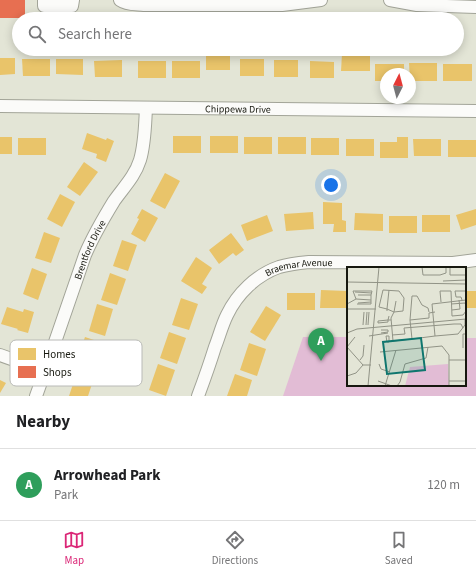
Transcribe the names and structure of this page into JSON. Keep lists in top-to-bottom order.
{
  "streets": {
    "street": ["Chippewa Drive", "Brentford Drive", "Braemar Avenue"]
  },
  "crossings": [
    ["Chippewa Drive", "Brentford Drive"]
  ],
  "legend": ["Homes", "Shops"],
  "north": "top",
  "page": {
    "search": "Search here",
    "pins": "A",
    "heading": "Nearby",
    "list": [
      {
        "mark": "A",
        "name": "Arrowhead Park",
        "note": "Park",
        "value": "120 m"
      }
    ],
    "nav": ["Map", "Directions", "Saved"]
  }
}
